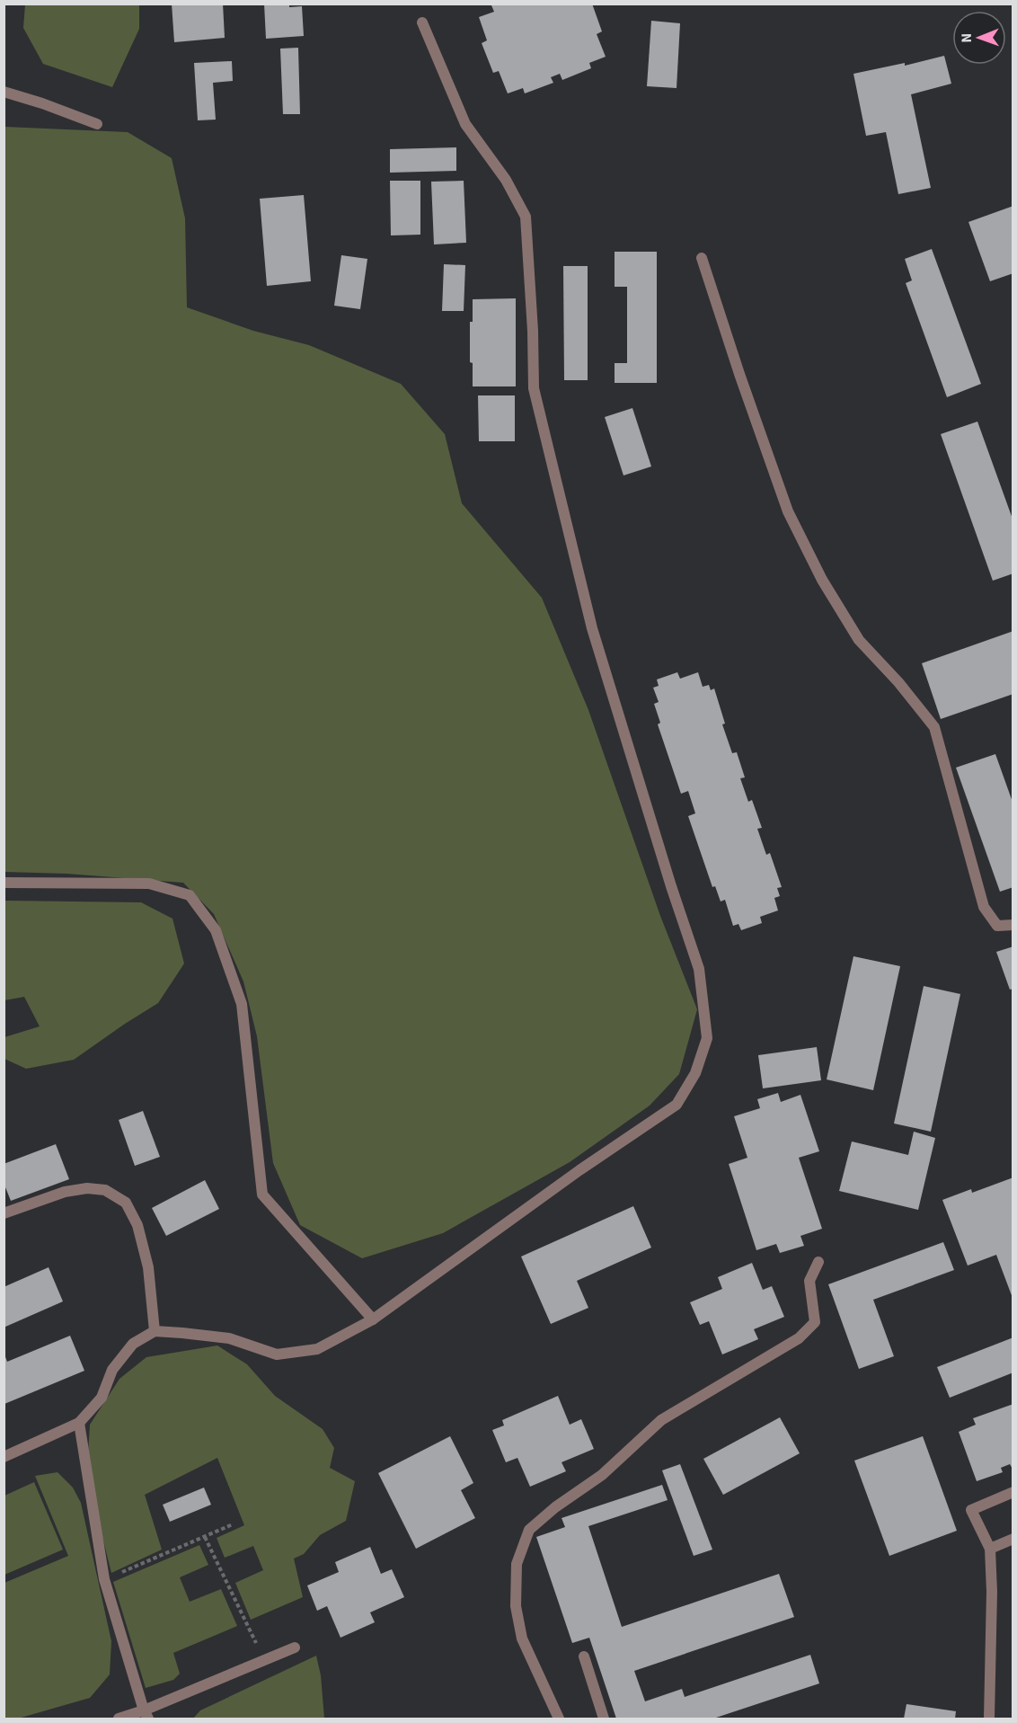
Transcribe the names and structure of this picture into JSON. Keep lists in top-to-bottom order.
{
  "north": "left"
}
